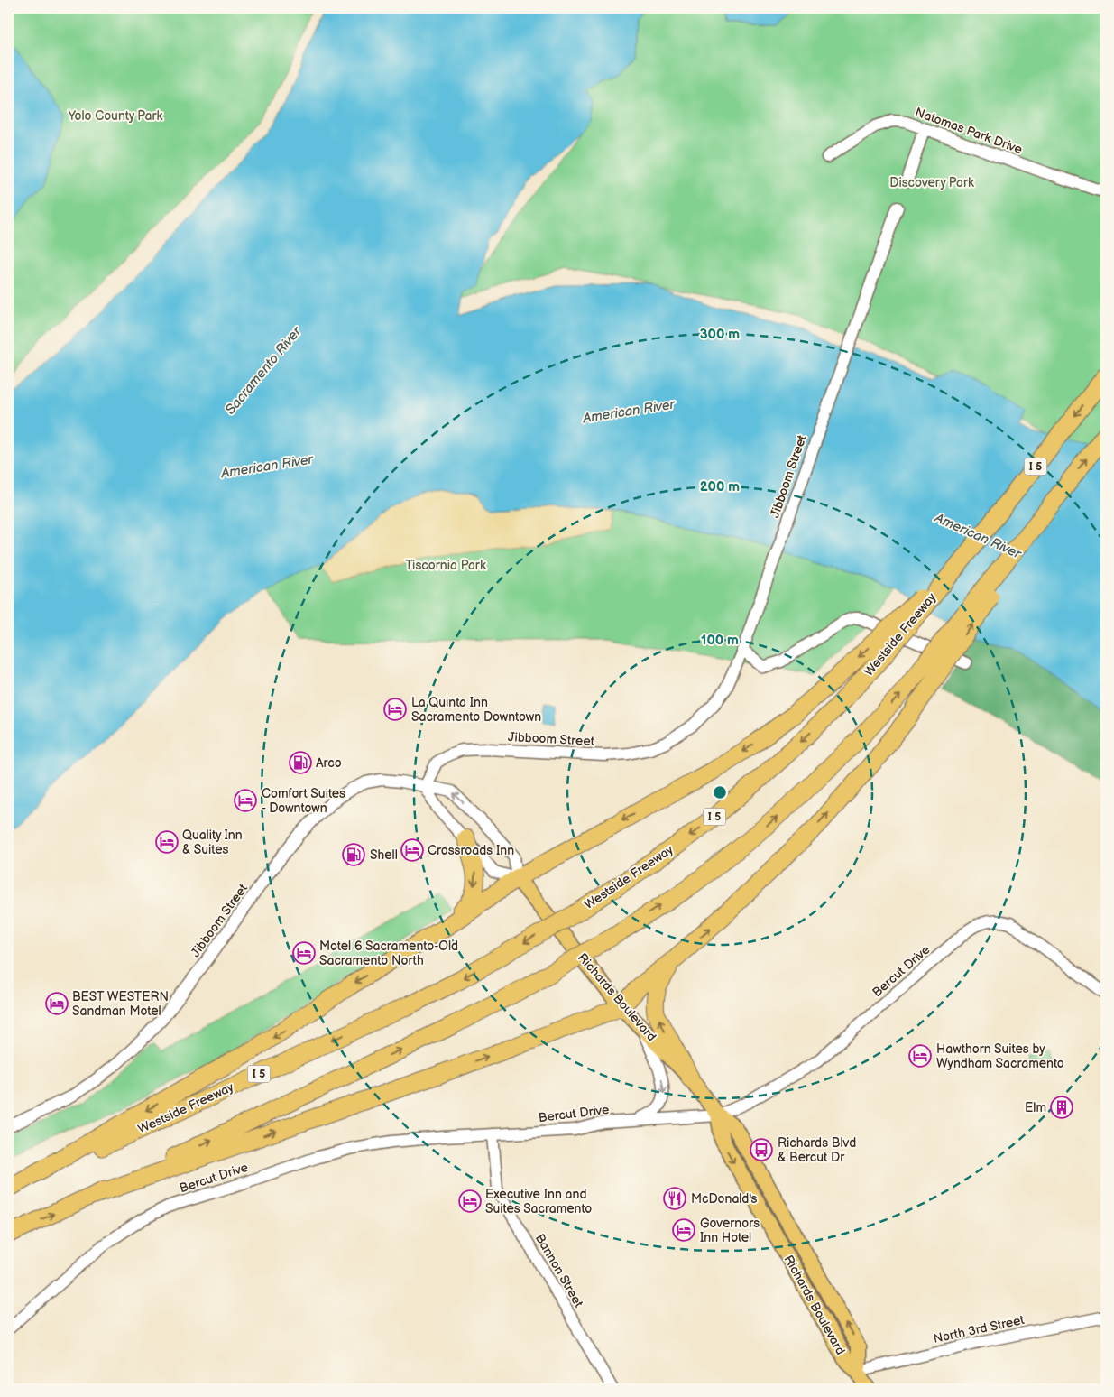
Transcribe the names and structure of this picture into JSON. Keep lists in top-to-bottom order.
{
  "streets": {
    "highway": ["I 5", "Westside Freeway"],
    "main road": ["Richards Boulevard"],
    "street": [
      "Natomas Park Drive",
      "Jibboom Street",
      "Bercut Drive",
      "Bannon Street",
      "North 3rd Street"
    ]
  },
  "crossings": [
    ["Bercut Drive", "Richards Boulevard"],
    ["Bercut Drive", "Bannon Street"],
    ["Richards Boulevard", "North 3rd Street"]
  ],
  "water": ["Sacramento River", "American River"],
  "parks": ["Yolo County Park", "Discovery Park", "Tiscornia Park"],
  "places": {
    "hotel": [
      "La Quinta Inn Sacramento Downtown",
      "Comfort Suites - Downtown",
      "Quality Inn & Suites",
      "Crossroads Inn",
      "Motel 6 Sacramento-Old Sacramento North",
      "BEST WESTERN Sandman Motel",
      "Hawthorn Suites by Wyndham Sacramento",
      "Executive Inn and Suites Sacramento",
      "Governors Inn Hotel"
    ],
    "fuel station": ["Arco", "Shell"],
    "building": ["Elm"],
    "bus stop": ["Richards Blvd & Bercut Dr"],
    "restaurant": ["McDonald's"]
  },
  "rings": ["300 m", "200 m", "100 m"]
}
